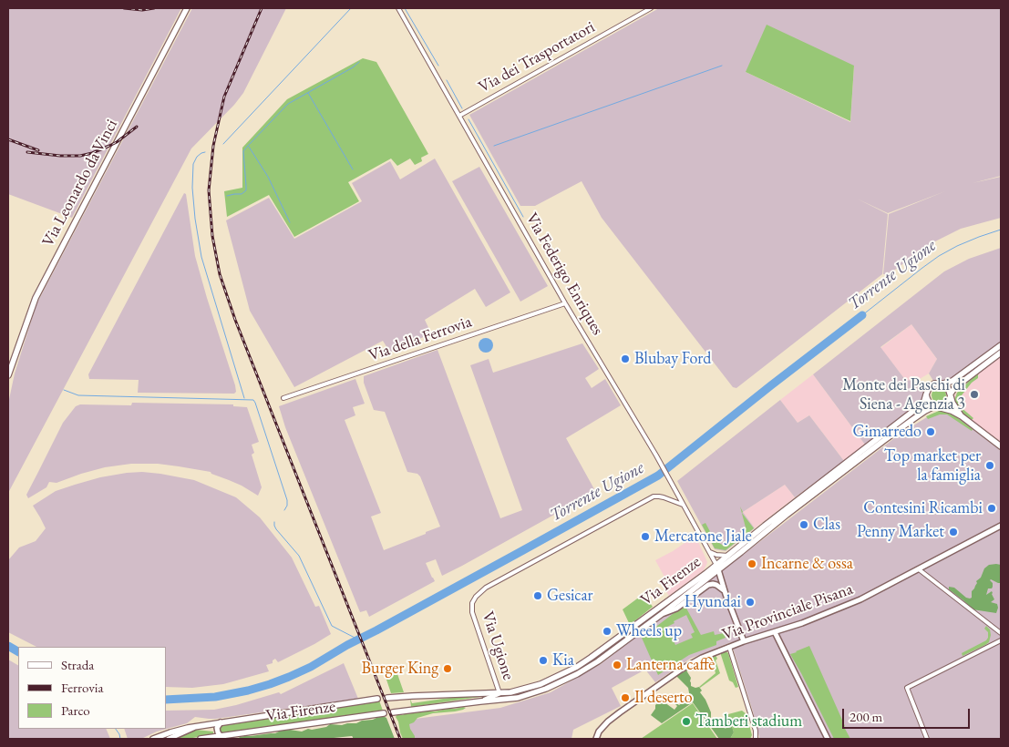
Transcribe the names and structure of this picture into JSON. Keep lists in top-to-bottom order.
{
  "streets": {
    "main road": ["Via Leonardo da Vinci", "Via Firenze"],
    "street": [
      "Via dei Trasportatori",
      "Via Federigo Enriques",
      "Via della Ferrovia",
      "Via Provinciale Pisana",
      "Via Ugione"
    ]
  },
  "crossings": [
    ["Via dei Trasportatori", "Via Federigo Enriques"],
    ["Via Federigo Enriques", "Via della Ferrovia"],
    ["Via Federigo Enriques", "Via Firenze"],
    ["Via Federigo Enriques", "Via Ugione"],
    ["Via Firenze", "Via Ugione"]
  ],
  "water": ["Torrente Ugione"],
  "places": [
    "Blubay Ford",
    "Monte dei Paschi di Siena - Agenzia 3",
    "Gimarredo",
    "Top market per la famiglia",
    "Contesini Ricambi",
    "Clas",
    "Penny Market",
    "Mercatone Jiale",
    "Incarne & ossa",
    "Gesicar",
    "Hyundai",
    "Wheels up",
    "Kia",
    "Lanterna caffè",
    "Burger King",
    "Il deserto",
    "Tamberi stadium"
  ],
  "legend": ["Strada", "Ferrovia", "Parco"],
  "scale_bar": "200 m"
}
